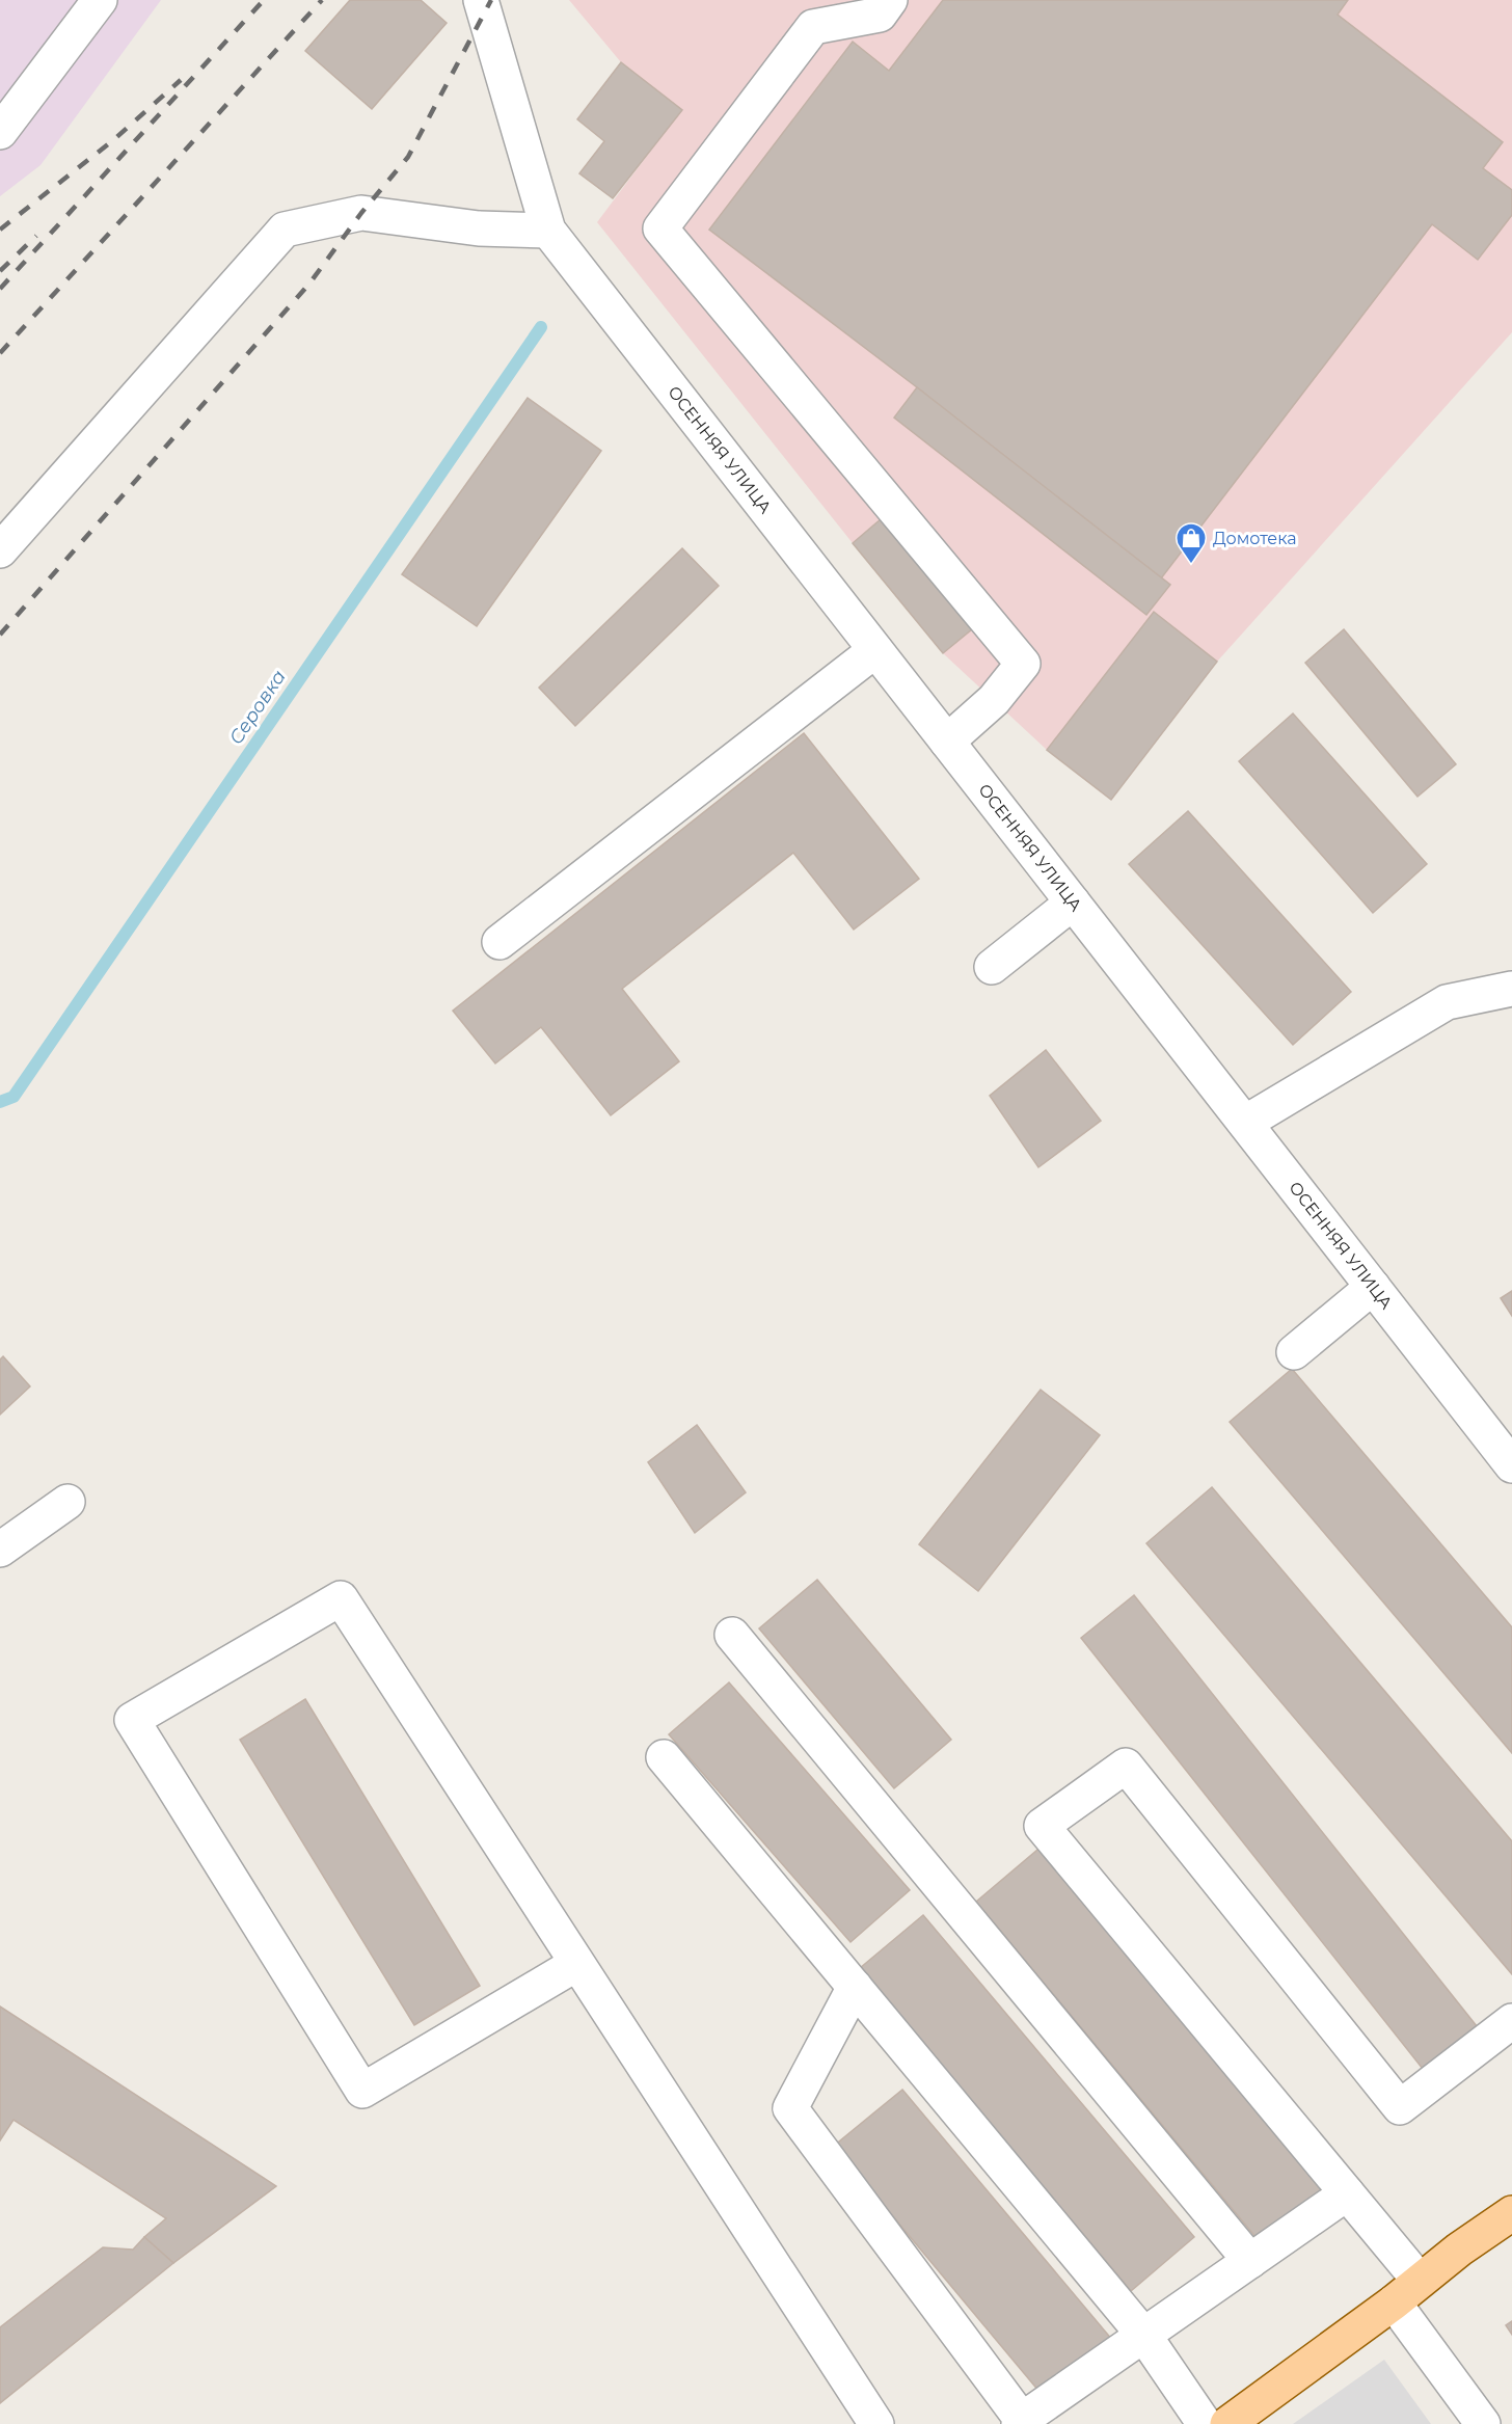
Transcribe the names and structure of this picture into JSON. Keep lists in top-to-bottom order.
{
  "streets": {
    "street": ["ОСЕННЯЯ УЛИЦА"]
  },
  "water": ["Серовка"],
  "places": {
    "shop": ["Домотека"]
  }
}
